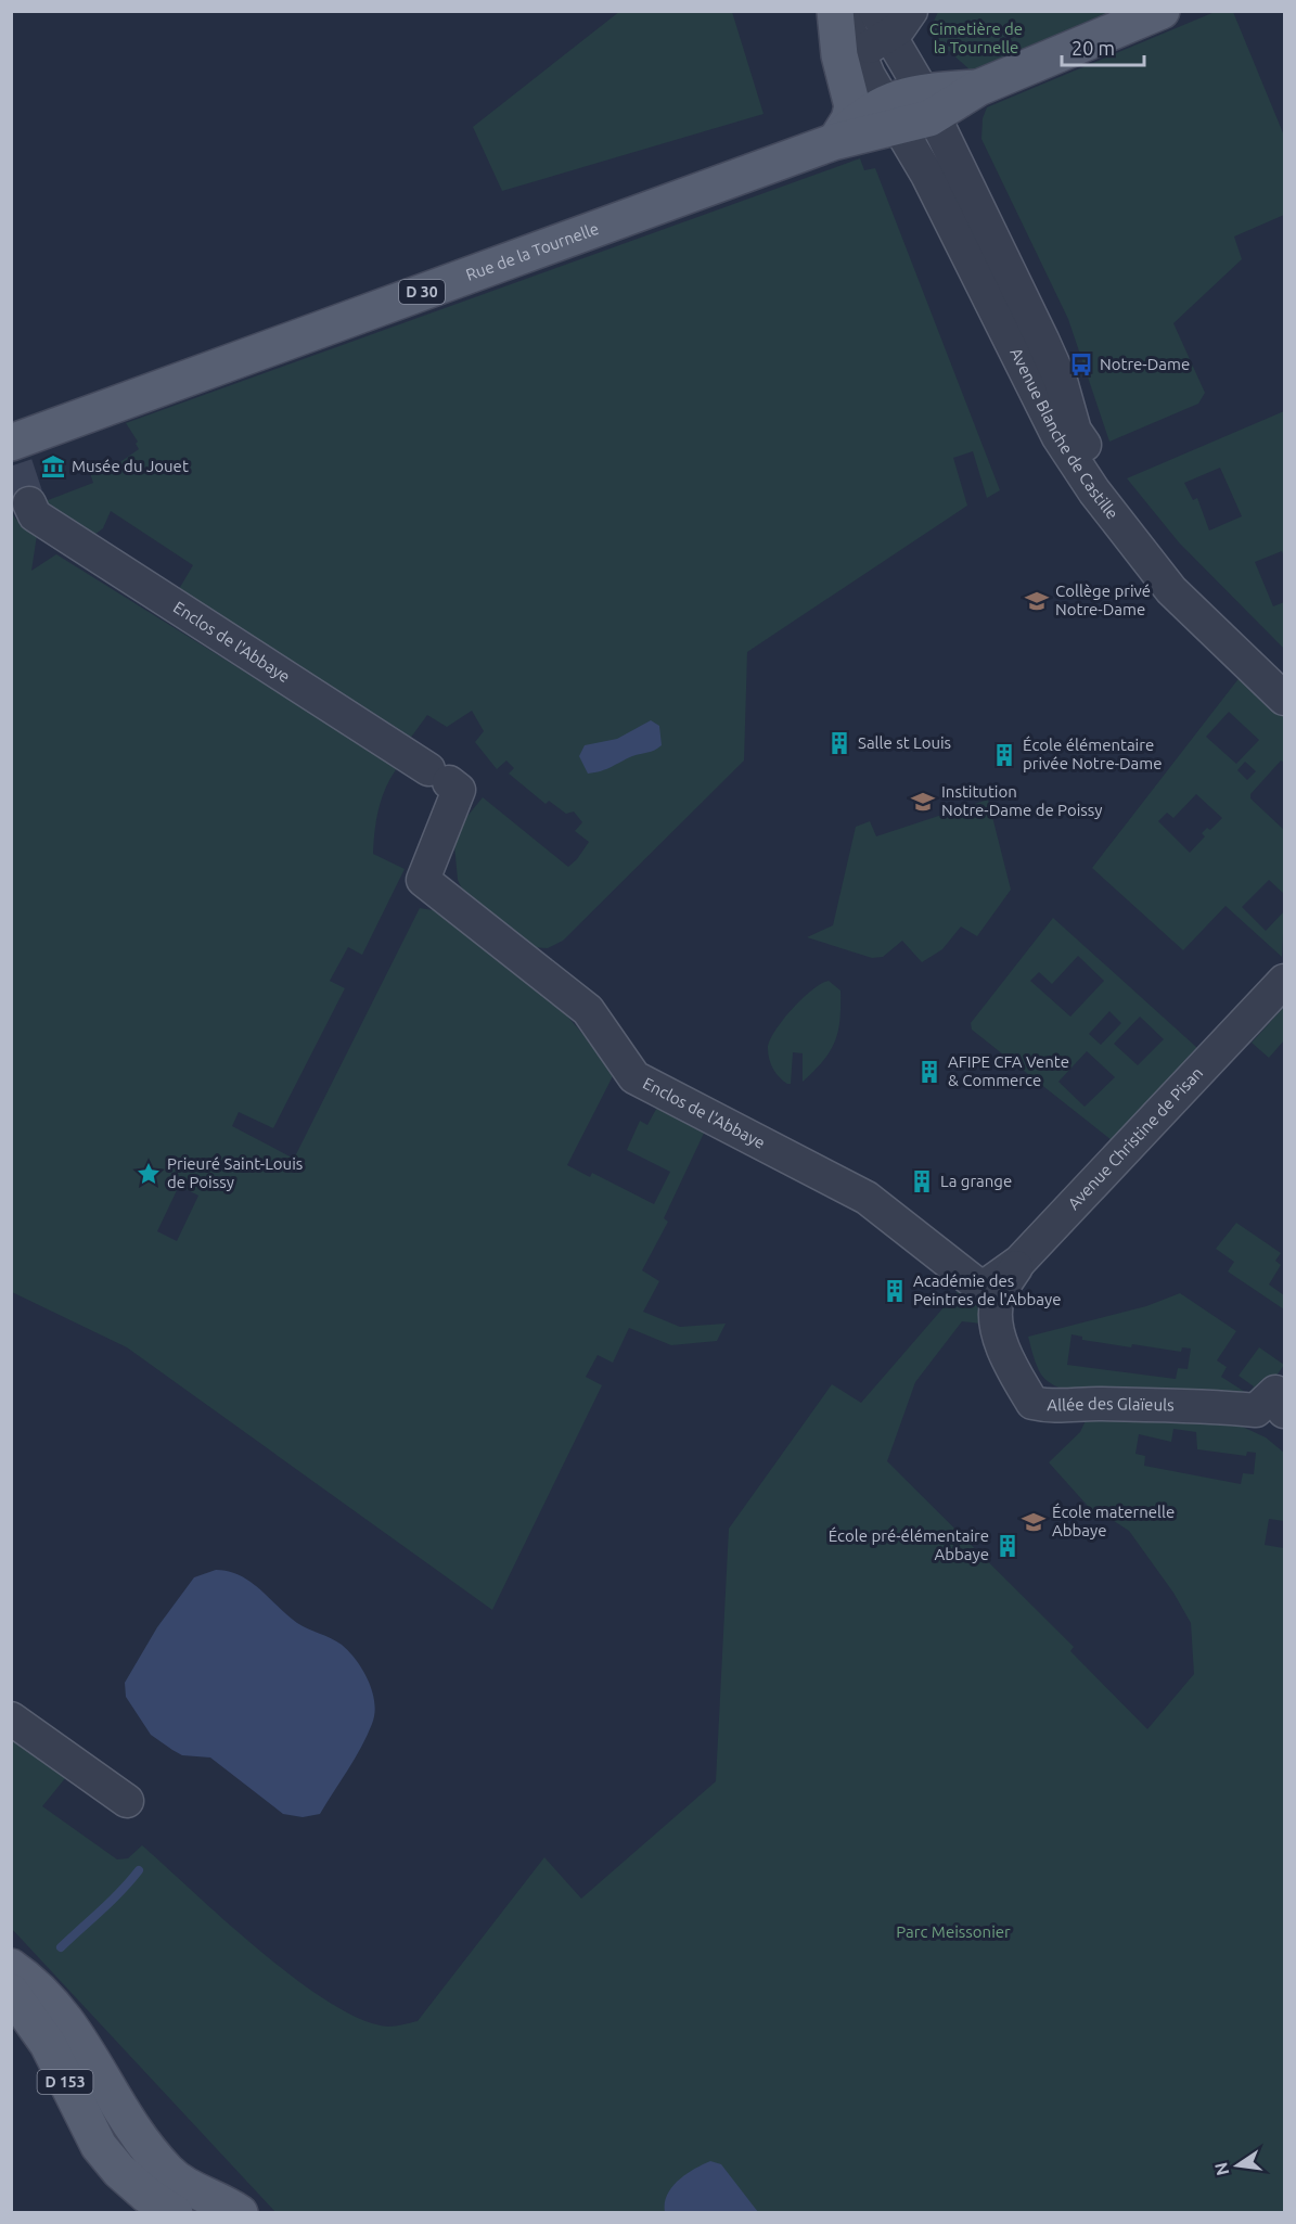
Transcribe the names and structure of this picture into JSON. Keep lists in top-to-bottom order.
{
  "streets": {
    "main road": ["Rue de la Tournelle", "D 30", "D 153"],
    "street": [
      "Avenue Blanche de Castille",
      "Enclos de l'Abbaye",
      "Avenue Christine de Pisan",
      "Allée des Glaïeuls"
    ]
  },
  "crossings": [
    ["Rue de la Tournelle", "Avenue Blanche de Castille"],
    ["Enclos de l'Abbaye", "Avenue Christine de Pisan"],
    ["Avenue Christine de Pisan", "Allée des Glaïeuls"]
  ],
  "parks": ["Cimetière de la Tournelle", "Parc Meissonier"],
  "places": {
    "bus stop": ["Notre-Dame"],
    "museum": ["Musée du Jouet"],
    "school or university": ["Collège privé Notre-Dame", "Institution Notre-Dame de Poissy", "École maternelle Abbaye"],
    "building": [
      "Salle st Louis",
      "École élémentaire privée Notre-Dame",
      "AFIPE CFA Vente & Commerce",
      "La grange",
      "Académie des Peintres de l'Abbaye",
      "École pré-élémentaire Abbaye"
    ],
    "place": ["Prieuré Saint-Louis de Poissy"]
  },
  "scale_bar": "20 m",
  "north": "left"
}
